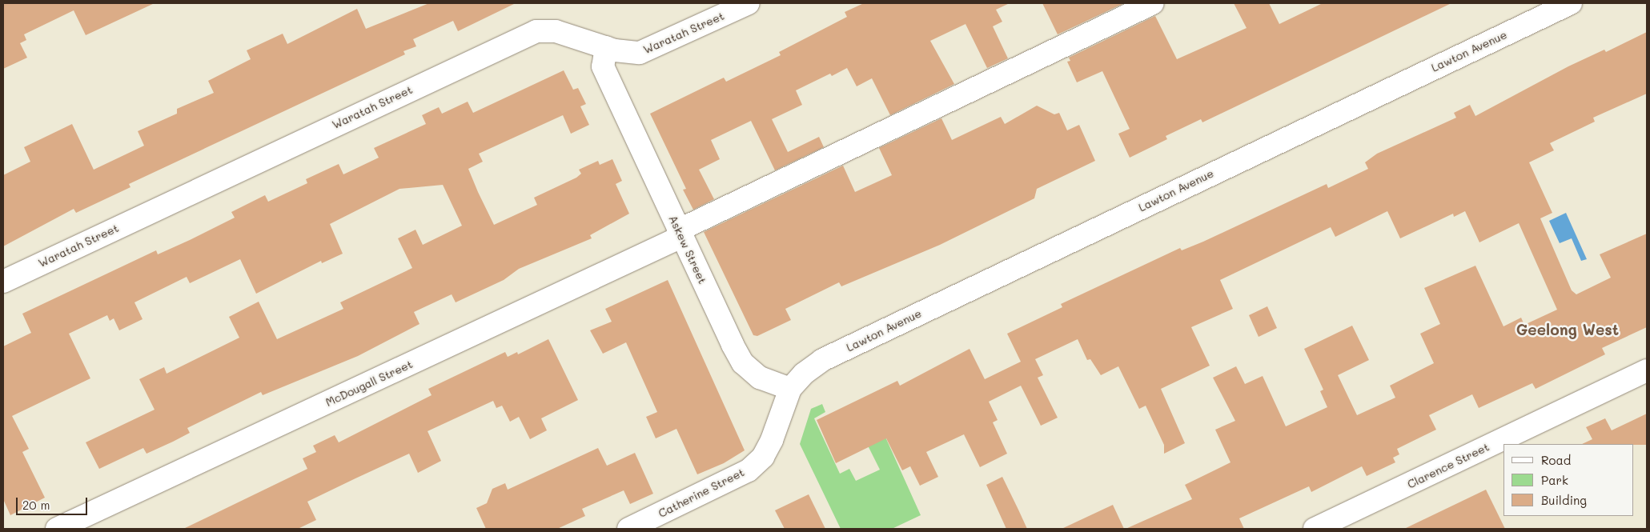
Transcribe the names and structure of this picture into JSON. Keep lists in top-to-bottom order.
{
  "streets": {
    "street": [
      "Waratah Street",
      "Lawton Avenue",
      "Askew Street",
      "McDougall Street",
      "Clarence Street",
      "Catherine Street"
    ]
  },
  "crossings": [
    ["Waratah Street", "Askew Street"],
    ["Lawton Avenue", "Askew Street"],
    ["Lawton Avenue", "Catherine Street"],
    ["Askew Street", "McDougall Street"],
    ["Askew Street", "Catherine Street"]
  ],
  "districts": ["Geelong West"],
  "legend": ["Road", "Park", "Building"],
  "scale_bar": "20 m"
}
